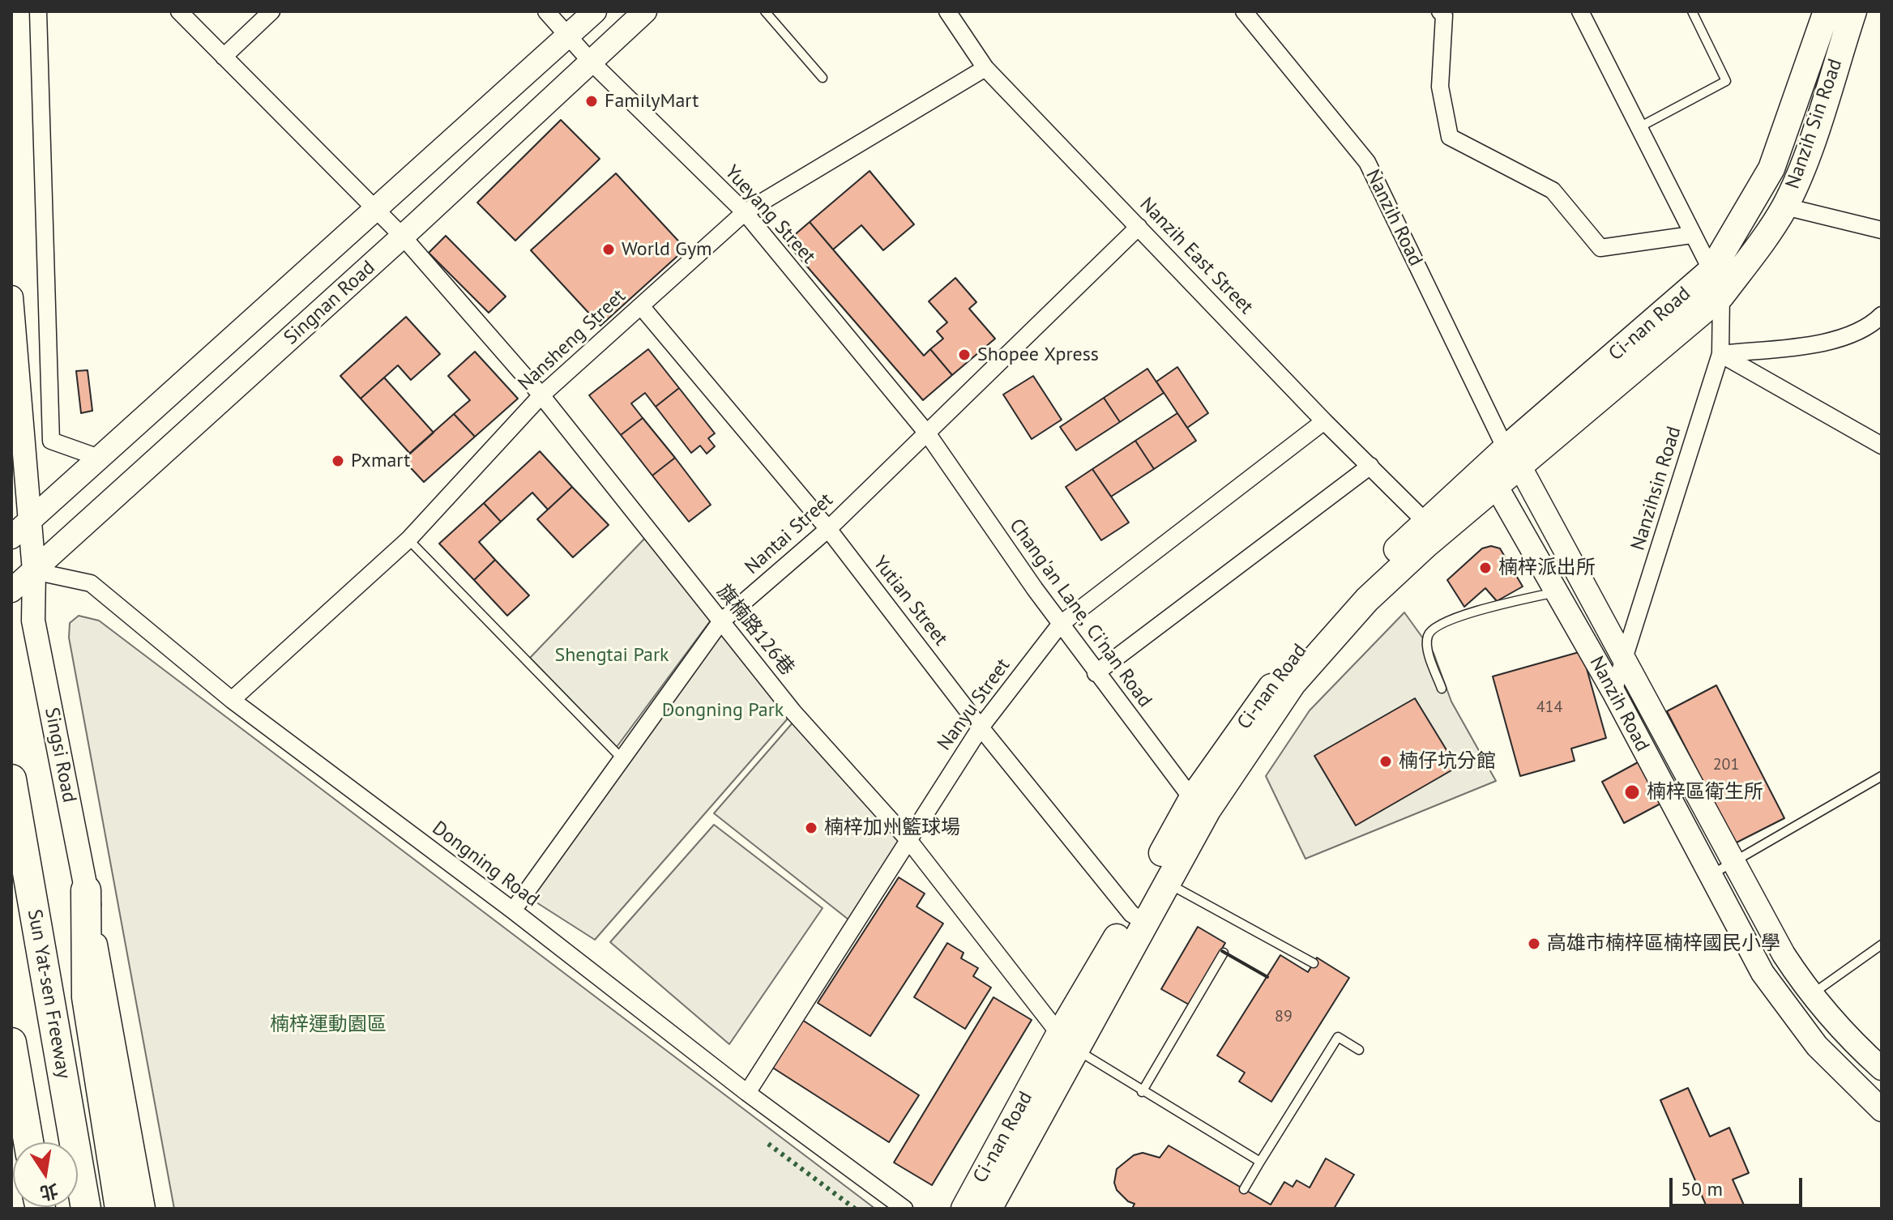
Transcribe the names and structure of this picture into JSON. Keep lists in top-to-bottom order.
{
  "streets": {
    "highway": ["Sun Yat-sen Freeway"],
    "main road": ["Nanzih Sin Road", "Ci-nan Road"],
    "street": [
      "Yueyang Street",
      "Nanzih Road",
      "Nanzih East Street",
      "Singnan Road",
      "Nansheng Street",
      "Nanzihsin Road",
      "Nantai Street",
      "Yutian Street",
      "Chang'an Lane, Ci'nan Road",
      "旗楠路126巷",
      "Nanyu Street",
      "Singsi Road",
      "Dongning Road"
    ]
  },
  "crossings": [
    ["Nanzih Sin Road", "Ci-nan Road"],
    ["Nanzih Sin Road", "Nanzihsin Road"],
    ["Yueyang Street", "Singnan Road"],
    ["Yueyang Street", "Nansheng Street"],
    ["Yueyang Street", "Nantai Street"],
    ["Yueyang Street", "Chang'an Lane, Ci'nan Road"],
    ["Nanzih Road", "Ci-nan Road"],
    ["Nanzih Road", "Nanzihsin Road"],
    ["Nanzih East Street", "Ci-nan Road"],
    ["Nanzih East Street", "Nansheng Street"],
    ["Nanzih East Street", "Nantai Street"],
    ["Nanzih East Street", "Nanyu Street"],
    ["Singnan Road", "旗楠路126巷"],
    ["Singnan Road", "Singsi Road"],
    ["Singnan Road", "Dongning Road"],
    ["Ci-nan Road", "Nanzihsin Road"],
    ["Ci-nan Road", "Yutian Street"],
    ["Ci-nan Road", "Chang'an Lane, Ci'nan Road"],
    ["Ci-nan Road", "旗楠路126巷"],
    ["Nansheng Street", "Yutian Street"],
    ["Nansheng Street", "旗楠路126巷"],
    ["Nansheng Street", "Dongning Road"],
    ["Nantai Street", "Yutian Street"],
    ["Nantai Street", "Chang'an Lane, Ci'nan Road"],
    ["Nantai Street", "旗楠路126巷"],
    ["Nantai Street", "Dongning Road"],
    ["Yutian Street", "Nanyu Street"],
    ["Chang'an Lane, Ci'nan Road", "Nanyu Street"],
    ["旗楠路126巷", "Nanyu Street"],
    ["Nanyu Street", "Dongning Road"],
    ["Singsi Road", "Dongning Road"]
  ],
  "parks": ["Shengtai Park", "Dongning Park", "楠梓運動園區"],
  "places": [
    "FamilyMart",
    "World Gym",
    "Shopee Xpress",
    "Pxmart",
    "楠梓派出所",
    "楠仔坑分館",
    "楠梓區衛生所",
    "楠梓加州籃球場",
    "高雄市楠梓區楠梓國民小學"
  ],
  "house_numbers": ["414", "201", "89"],
  "scale_bar": "50 m",
  "north": "bottom"
}
